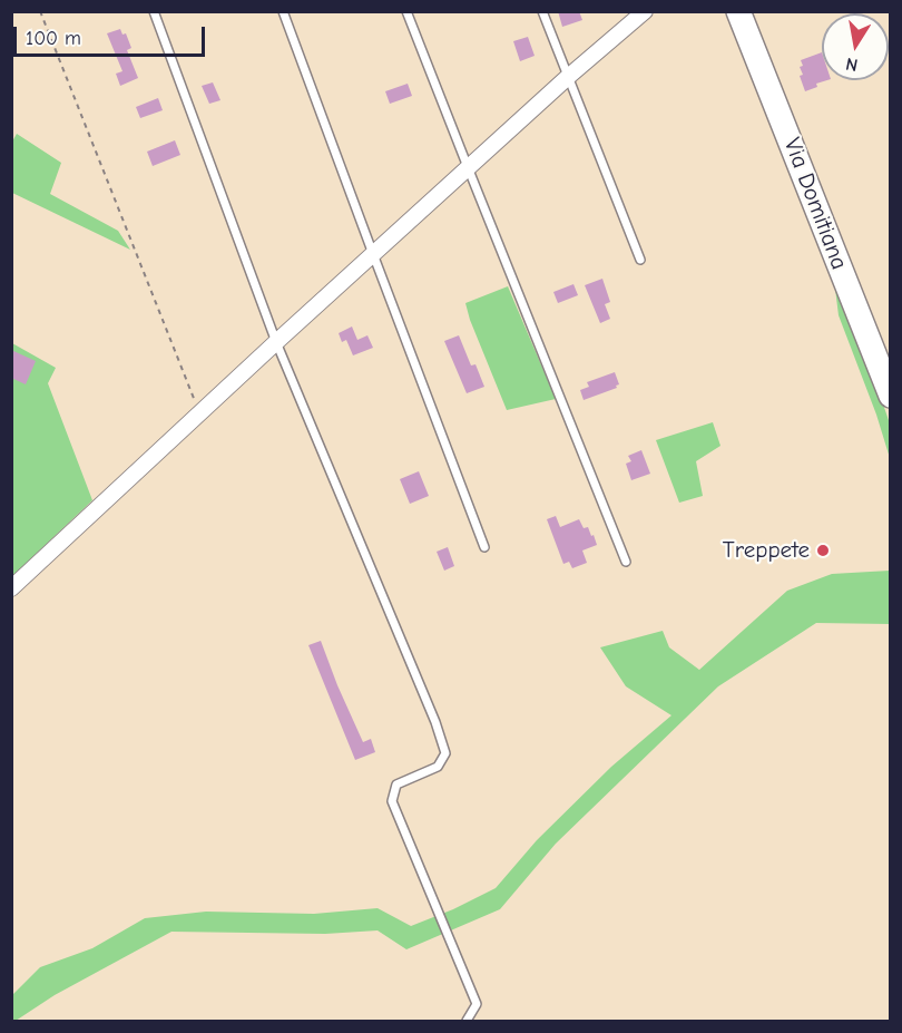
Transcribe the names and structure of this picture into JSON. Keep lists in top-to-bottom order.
{
  "streets": {
    "main road": ["Via Domitiana"]
  },
  "places": ["Treppete"],
  "scale_bar": "100 m",
  "north": "bottom"
}
